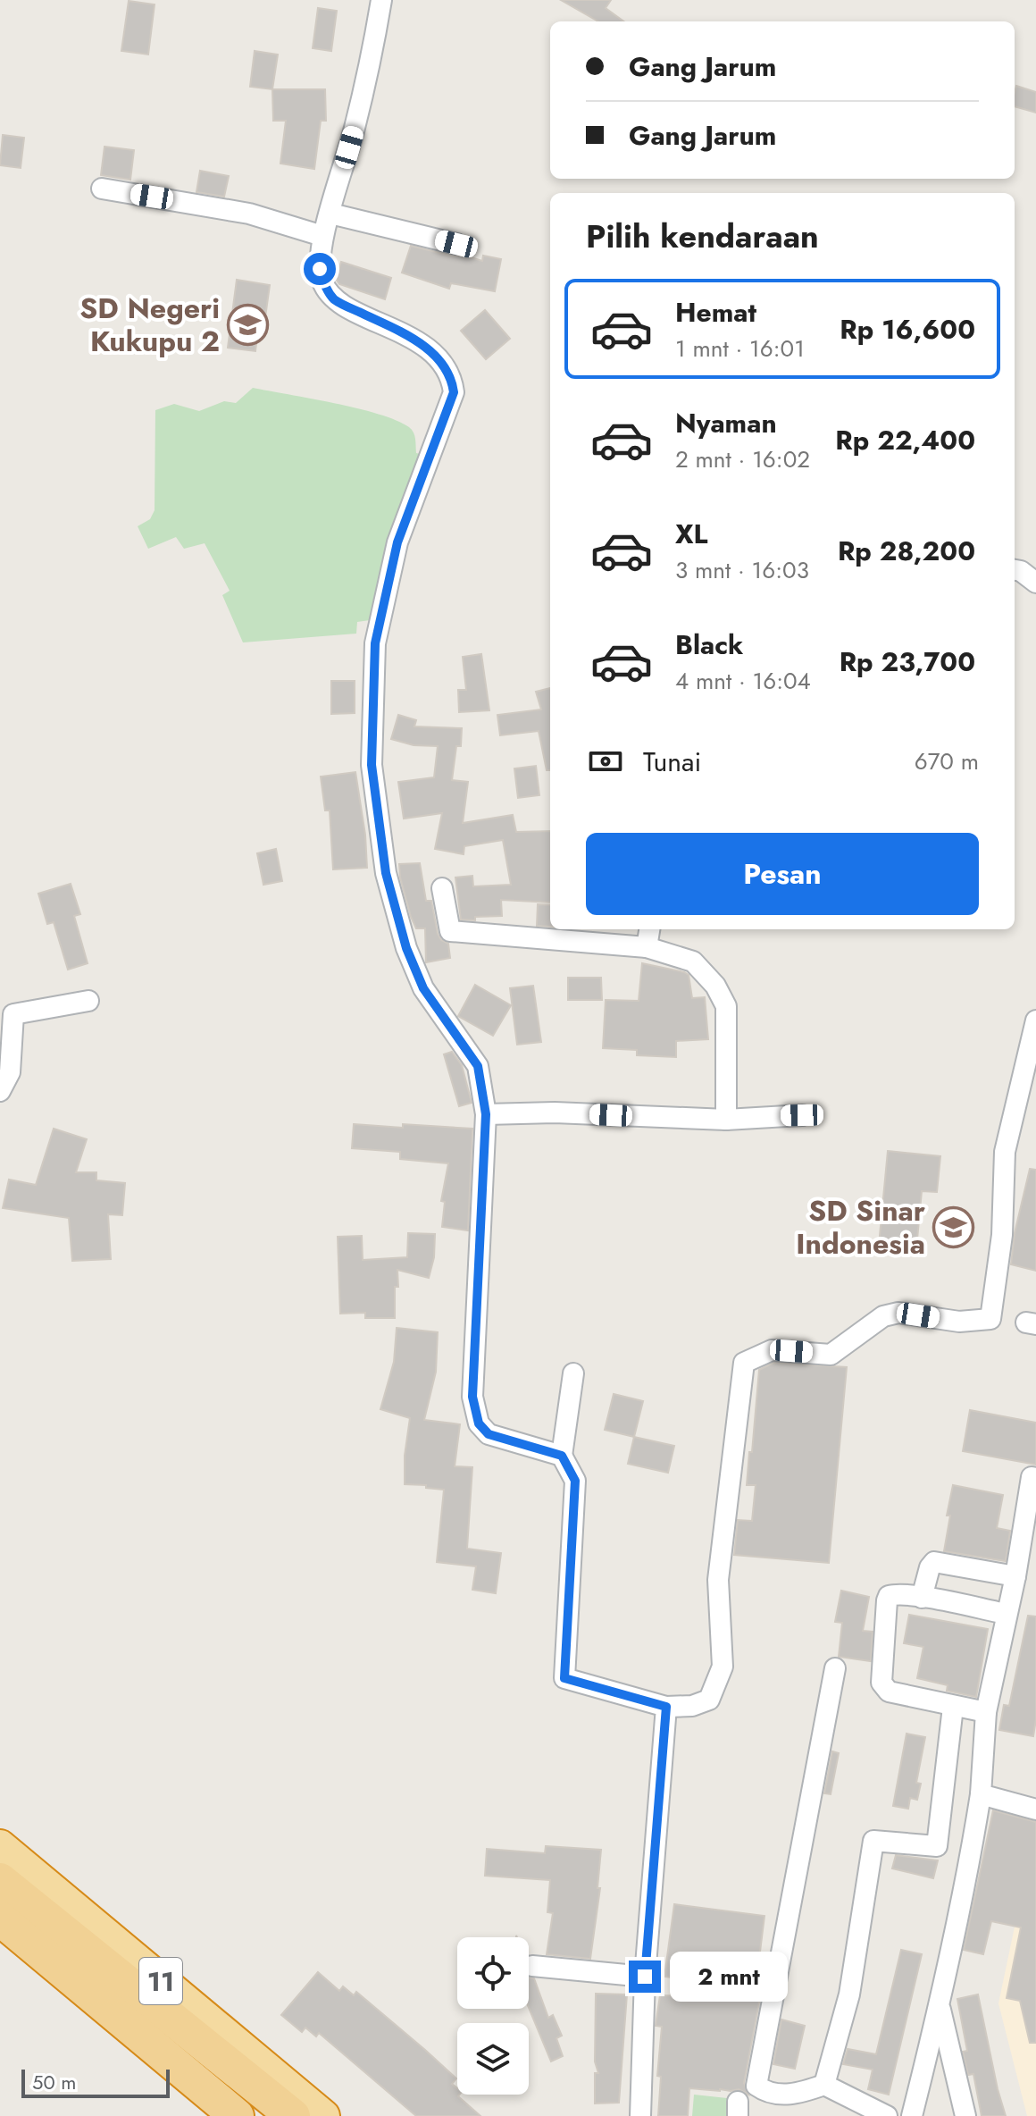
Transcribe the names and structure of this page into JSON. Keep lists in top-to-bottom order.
{
  "streets": {
    "highway": ["11"]
  },
  "places": {
    "school or university": ["SD Negeri Kukupu 2", "SD Sinar Indonesia"]
  },
  "scale_bar": "50 m",
  "page": {
    "banner": ["Gang Jarum", "Gang Jarum"],
    "heading": "Pilih kendaraan",
    "list": [
      {
        "name": "Hemat",
        "note": "1 mnt · 16:01",
        "value": "Rp 16,600"
      },
      {
        "name": "Nyaman",
        "note": "2 mnt · 16:02",
        "value": "Rp 22,400"
      },
      {
        "name": "XL",
        "note": "3 mnt · 16:03",
        "value": "Rp 28,200"
      },
      {
        "name": "Black",
        "note": "4 mnt · 16:04",
        "value": "Rp 23,700"
      }
    ],
    "pay": ["Tunai", "670 m"],
    "buttons": "Pesan",
    "bubble": "2 mnt",
    "scale": "50 m"
  }
}
